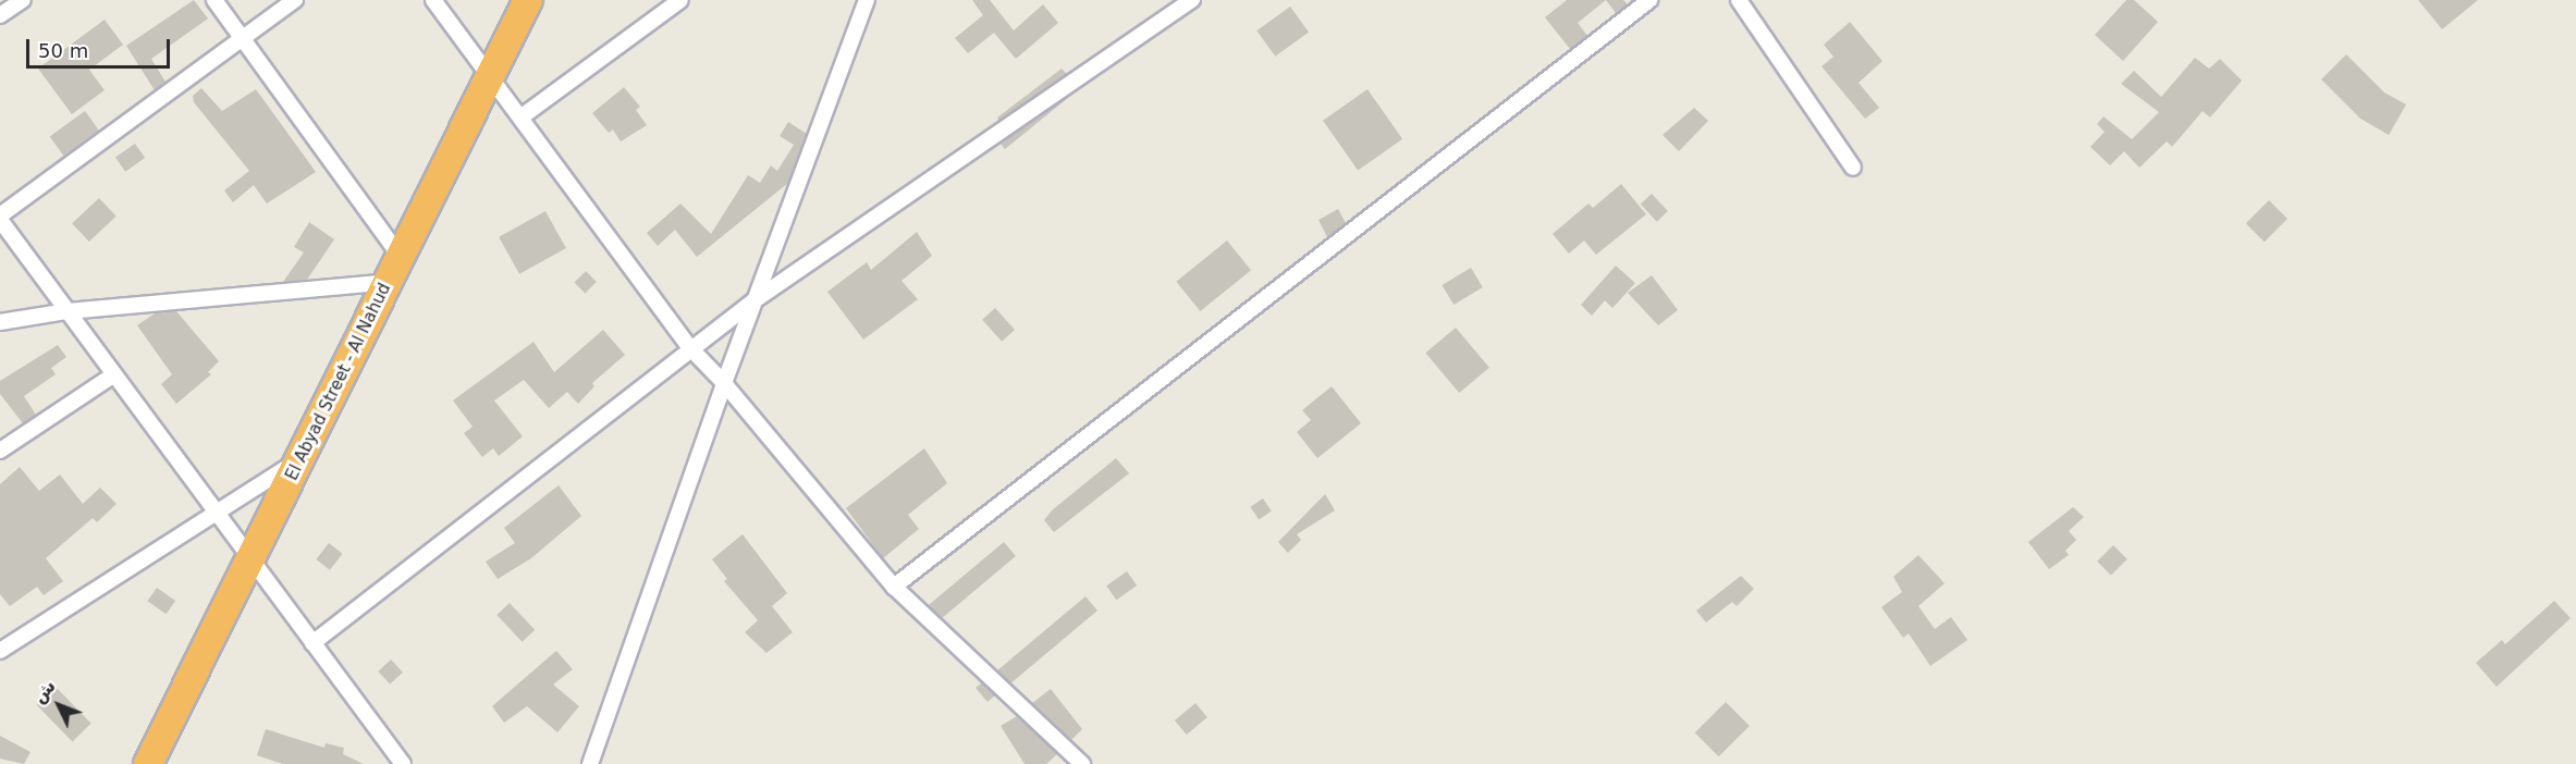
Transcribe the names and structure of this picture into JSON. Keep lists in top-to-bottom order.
{
  "streets": {
    "highway": ["El Abyad Street - Al Nahud"]
  },
  "scale_bar": "50 m",
  "north": "top left"
}
